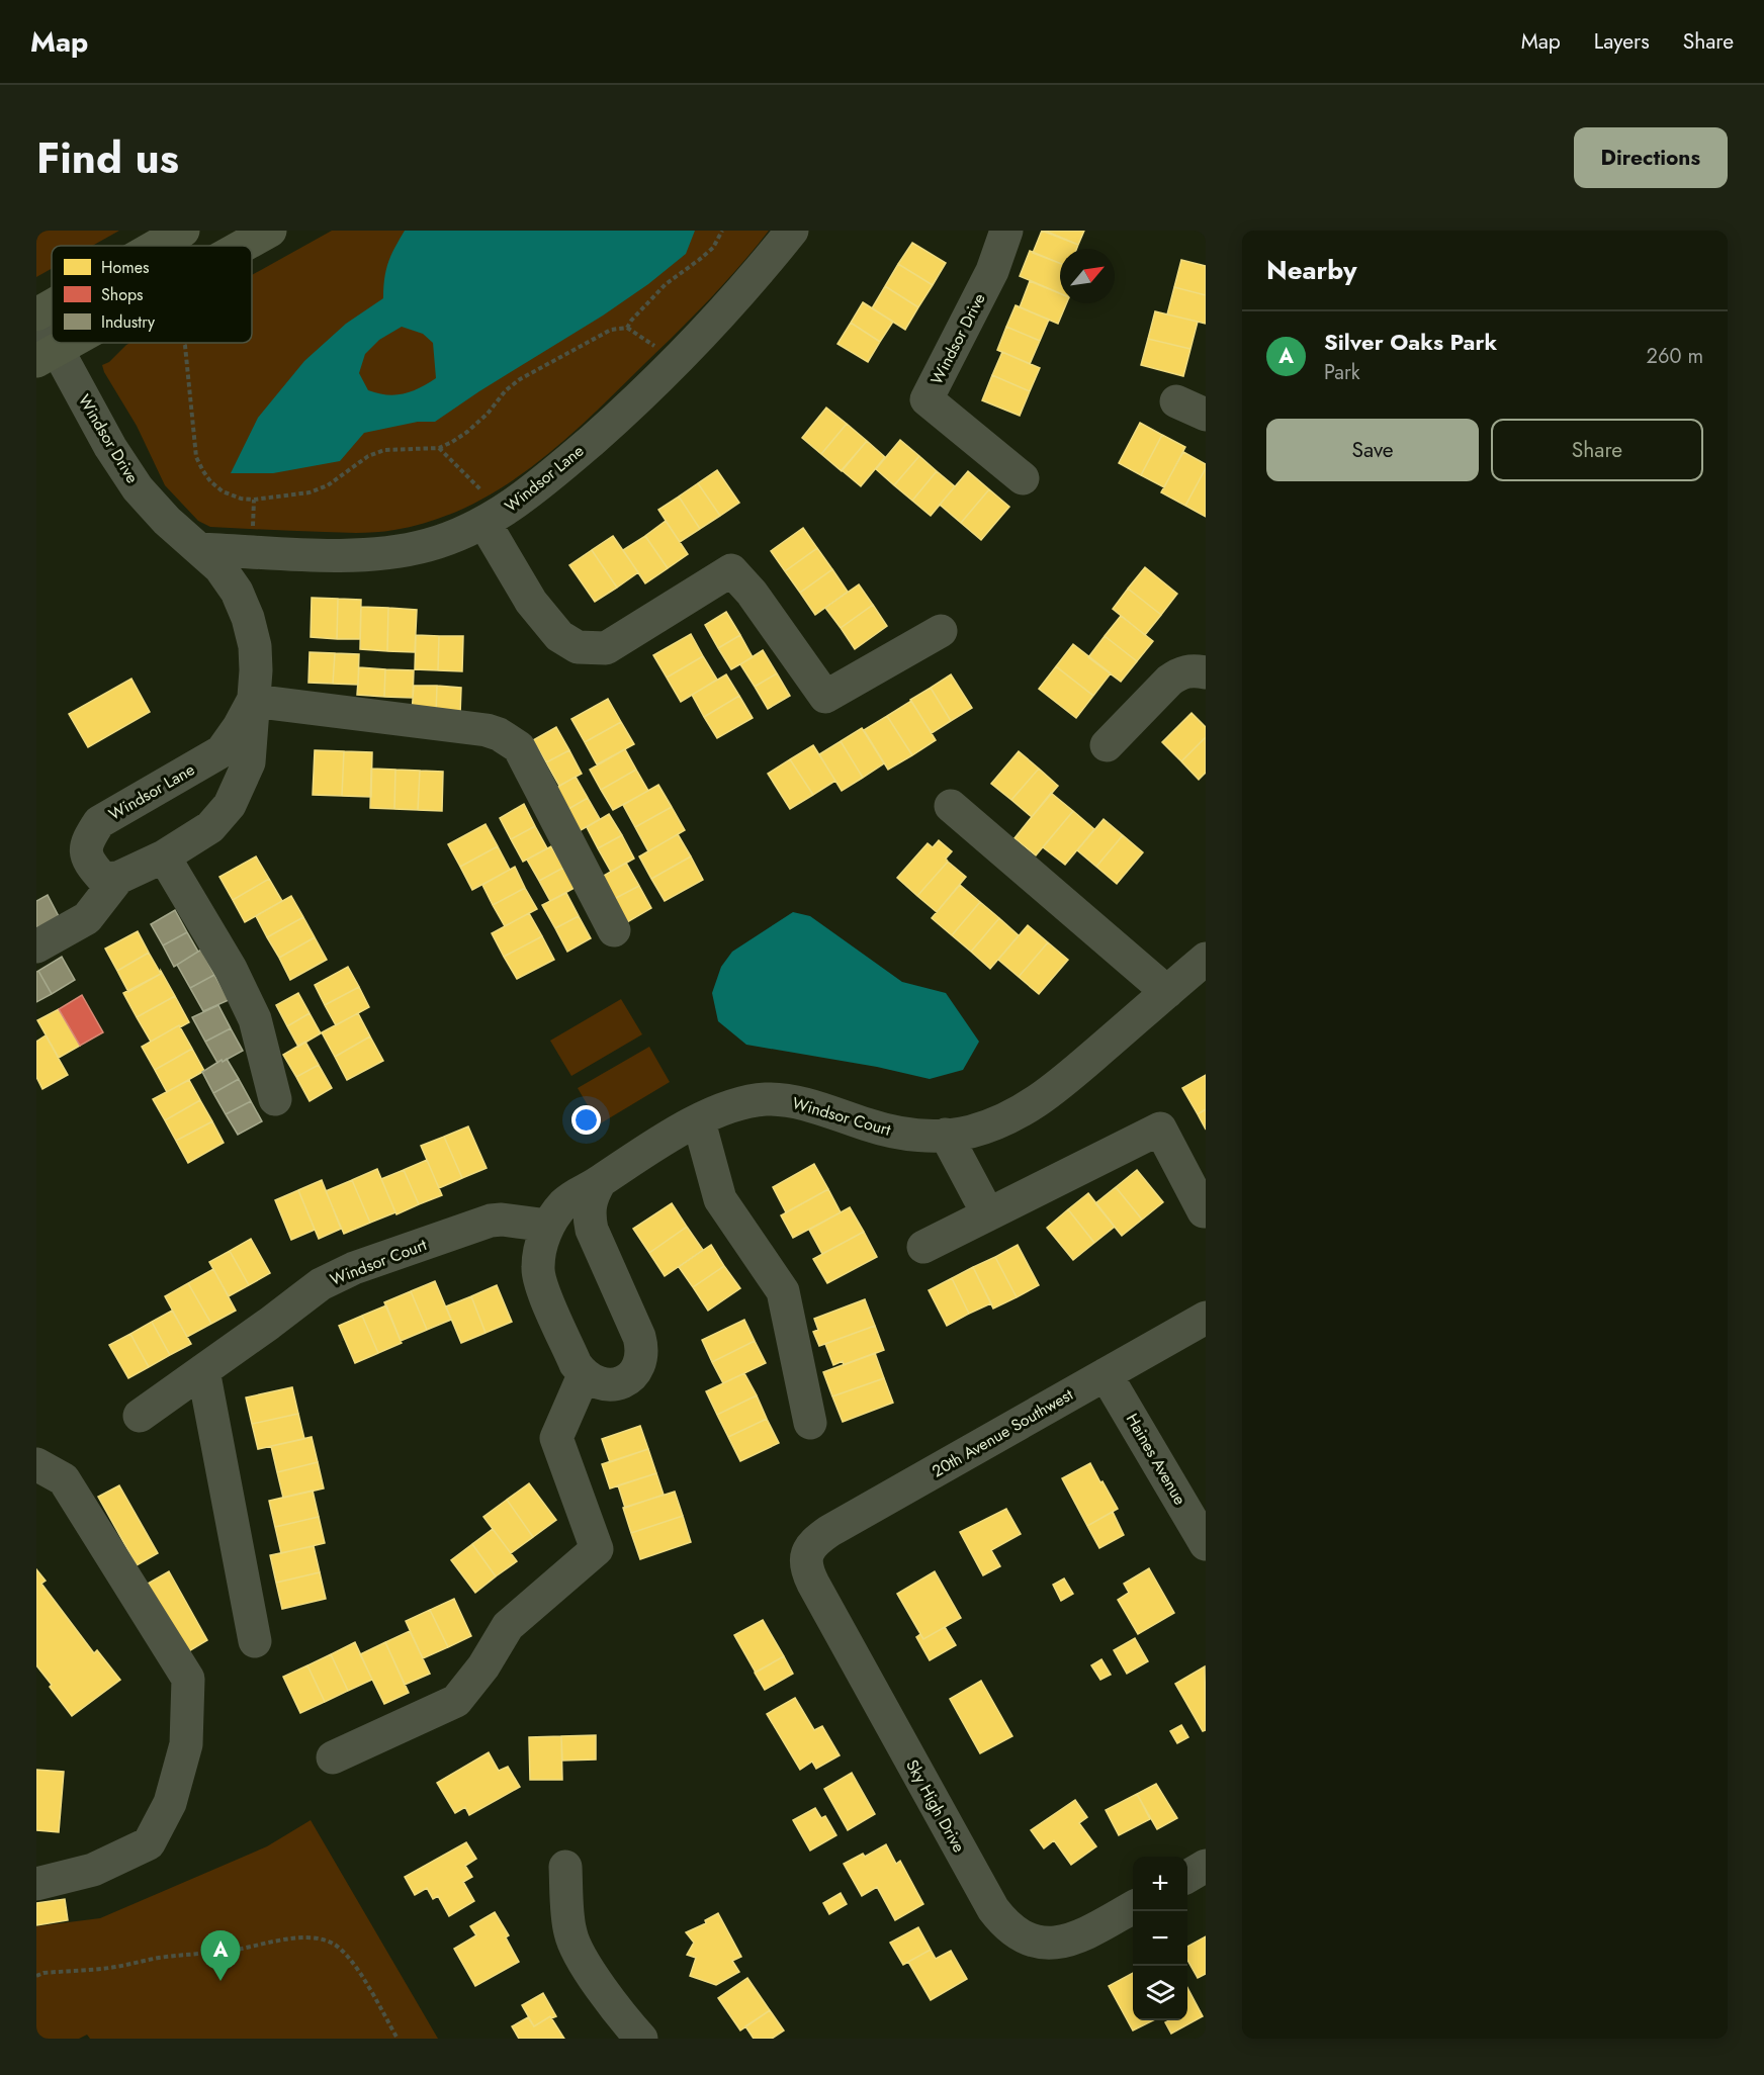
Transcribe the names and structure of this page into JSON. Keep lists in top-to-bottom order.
{
  "streets": {
    "street": [
      "Windsor Drive",
      "Windsor Lane",
      "Windsor Court",
      "20th Avenue Southwest",
      "Haines Avenue",
      "Sky High Drive"
    ]
  },
  "crossings": [
    ["Windsor Drive", "Windsor Lane"],
    ["20th Avenue Southwest", "Haines Avenue"],
    ["20th Avenue Southwest", "Sky High Drive"]
  ],
  "legend": ["Homes", "Shops", "Industry"],
  "north": "top right",
  "page": {
    "header": "Map",
    "nav": ["Map", "Layers", "Share"],
    "title": "Find us",
    "buttons": [
      "Directions",
      ["Save", "Share"]
    ],
    "heading": "Nearby",
    "list": [
      {
        "mark": "A",
        "name": "Silver Oaks Park",
        "note": "Park",
        "value": "260 m"
      }
    ],
    "map_buttons": ["+", "−"],
    "pins": "A"
  }
}
